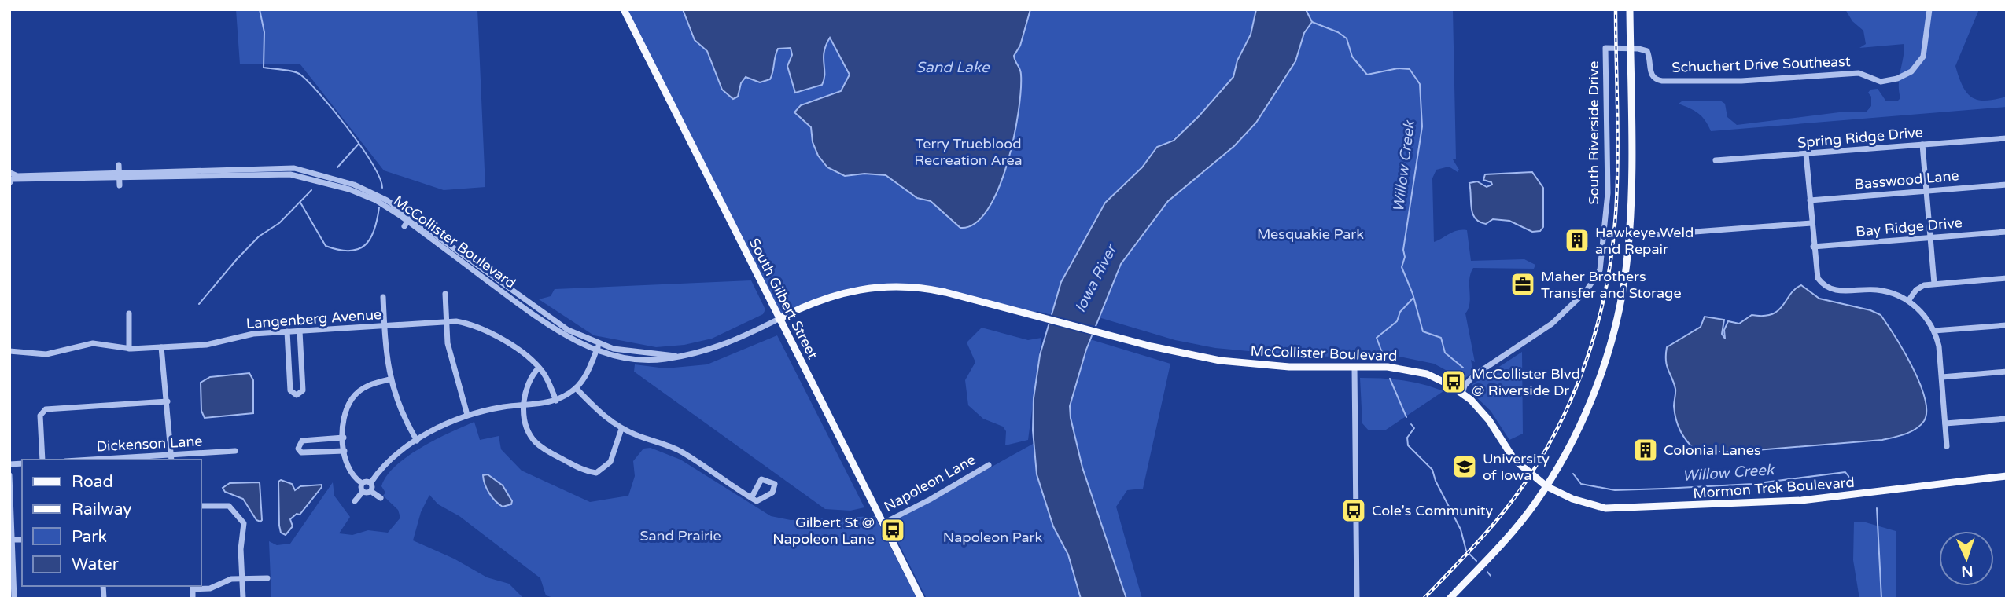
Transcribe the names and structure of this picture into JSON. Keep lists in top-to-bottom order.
{
  "streets": {
    "main road": ["McCollister Boulevard", "South Gilbert Street", "Mormon Trek Boulevard"],
    "street": [
      "Schuchert Drive Southeast",
      "South Riverside Drive",
      "Spring Ridge Drive",
      "Basswood Lane",
      "Bay Ridge Drive",
      "Langenberg Avenue",
      "Dickenson Lane",
      "Napoleon Lane"
    ]
  },
  "crossings": [
    ["Schuchert Drive Southeast", "South Riverside Drive"],
    ["South Riverside Drive", "McCollister Boulevard"],
    ["McCollister Boulevard", "South Gilbert Street"],
    ["McCollister Boulevard", "Mormon Trek Boulevard"],
    ["South Gilbert Street", "Napoleon Lane"]
  ],
  "water": ["Sand Lake", "Willow Creek", "Iowa River"],
  "parks": [
    "Terry Trueblood Recreation Area",
    "Mesquakie Park",
    "Sand Prairie",
    "Napoleon Park"
  ],
  "places": {
    "building": ["Hawkeye Weld and Repair", "Colonial Lanes"],
    "office": ["Maher Brothers Transfer and Storage"],
    "bus stop": ["McCollister Blvd @ Riverside Dr", "Cole's Community", "Gilbert St @ Napoleon Lane"],
    "school or university": ["University of Iowa"]
  },
  "legend": [
    "Road",
    "Railway",
    "Park",
    "Water"
  ],
  "north": "bottom"
}
